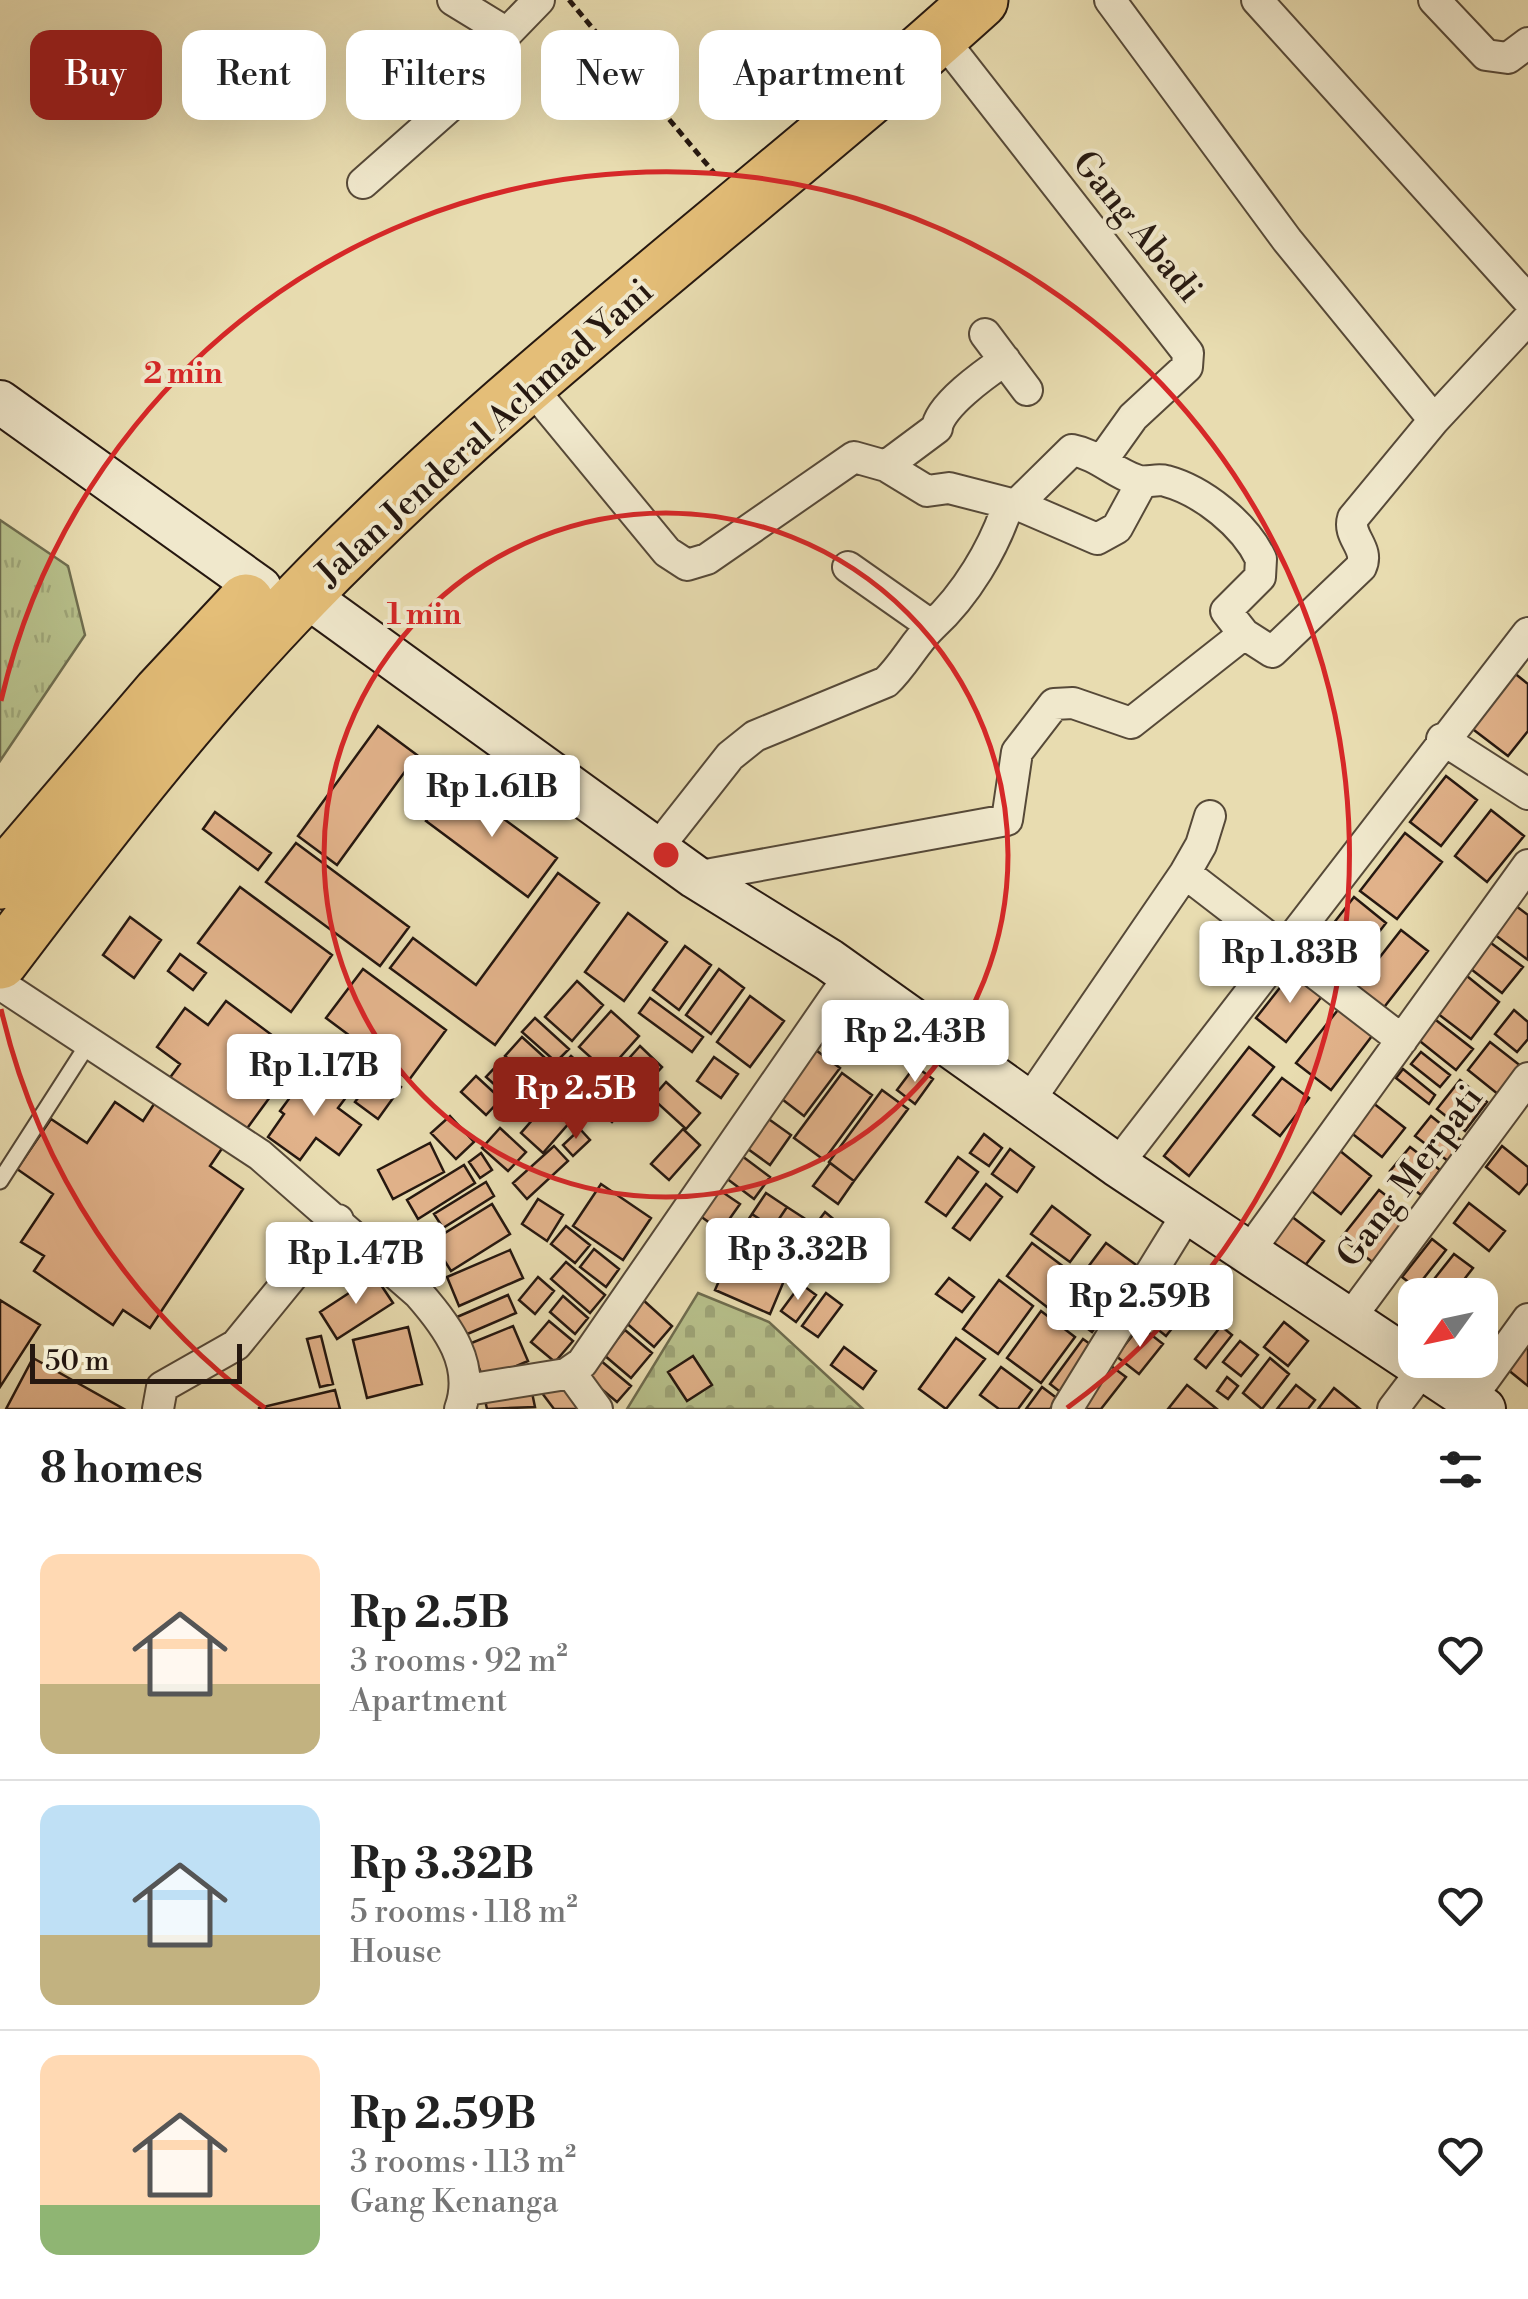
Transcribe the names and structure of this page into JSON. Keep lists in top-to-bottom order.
{
  "streets": {
    "highway": ["Jalan Jenderal Achmad Yani"],
    "street": ["Gang Abadi", "Gang Merpati"]
  },
  "scale_bar": "50 m",
  "north": "bottom left",
  "page": {
    "chip": [
      "Buy",
      "Rent",
      "Filters",
      "New",
      "Apartment"
    ],
    "price": [
      "Rp 1.61B",
      "Rp 1.83B",
      "Rp 2.43B",
      "Rp 1.17B",
      "Rp 2.5B",
      "Rp 3.32B",
      "Rp 1.47B",
      "Rp 2.59B"
    ],
    "scale": "50 m",
    "heading": "8 homes",
    "list": [
      {
        "name": "Rp 2.5B",
        "note": "3 rooms · 92 m² · Apartment"
      },
      {
        "name": "Rp 3.32B",
        "note": "5 rooms · 118 m² · House"
      },
      {
        "name": "Rp 2.59B",
        "note": "3 rooms · 113 m² · Gang Kenanga"
      }
    ]
  },
  "rings": ["2 min", "1 min"]
}
